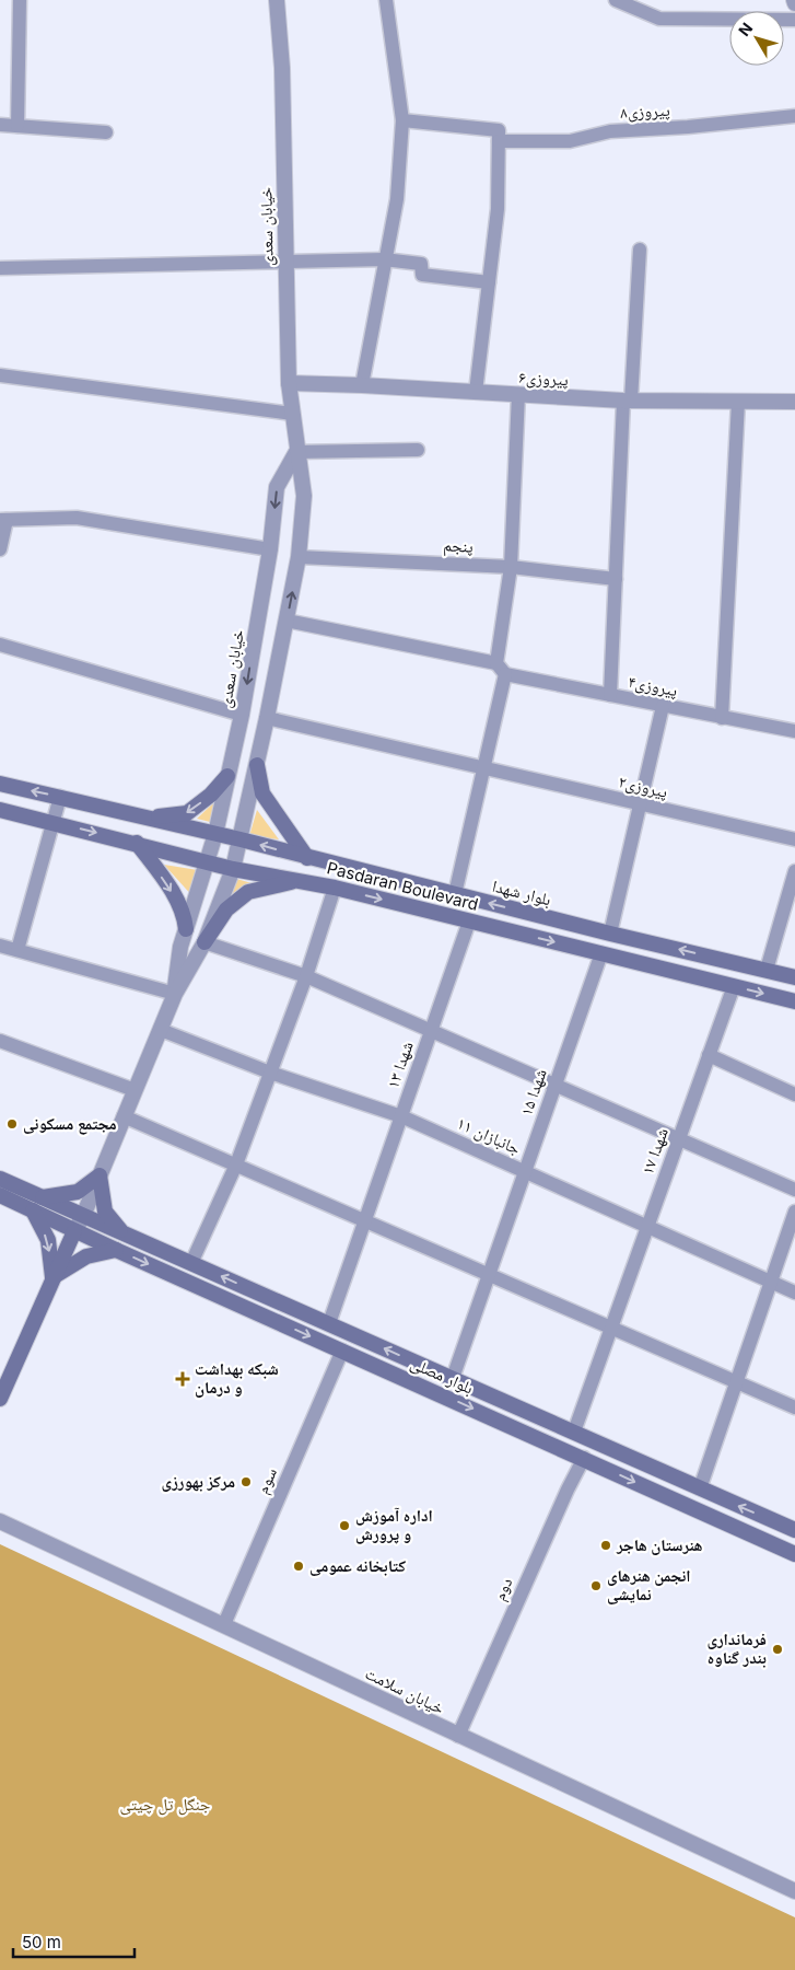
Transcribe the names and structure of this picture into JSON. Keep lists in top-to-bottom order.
{
  "streets": {
    "main road": ["Pasdaran Boulevard", "بلوار شهدا", "بلوار مصلی"],
    "street": [
      "پیروزی۸",
      "خیابان سعدی",
      "پیروزی۶",
      "پنجم",
      "پیروزی۴",
      "پیروزی۲",
      "شهدا ۱۳",
      "شهدا ۱۵",
      "جانبازان ۱۱",
      "شهدا ۱۷",
      "سوم",
      "دوم",
      "خیابان سلامت"
    ]
  },
  "crossings": [
    ["خیابان سعدی", "پیروزی۶"],
    ["خیابان سعدی", "پنجم"],
    ["خیابان سعدی", "پیروزی۲"],
    ["خیابان سعدی", "Pasdaran Boulevard"],
    ["خیابان سعدی", "بلوار شهدا"],
    ["Pasdaran Boulevard", "شهدا ۱۳"],
    ["Pasdaran Boulevard", "شهدا ۱۵"],
    ["Pasdaran Boulevard", "شهدا ۱۷"],
    ["شهدا ۱۳", "جانبازان ۱۱"],
    ["شهدا ۱۳", "بلوار مصلی"],
    ["شهدا ۱۵", "جانبازان ۱۱"],
    ["شهدا ۱۵", "بلوار مصلی"],
    ["جانبازان ۱۱", "شهدا ۱۷"],
    ["شهدا ۱۷", "بلوار مصلی"],
    ["بلوار مصلی", "سوم"],
    ["بلوار مصلی", "دوم"],
    ["سوم", "خیابان سلامت"],
    ["دوم", "خیابان سلامت"]
  ],
  "one_way": ["Pasdaran Boulevard", "بلوار شهدا"],
  "parks": ["جنگل تل چیتی"],
  "places": {
    "other": [
      "مجتمع مسکونی",
      "مرکز بهورزی",
      "اداره آموزش و پرورش",
      "هنرستان هاجر",
      "کتابخانه عمومی",
      "انجمن هنرهای نمایشی",
      "فرمانداری بندر گناوه"
    ],
    "health": ["شبکه بهداشت و درمان"]
  },
  "scale_bar": "50 m",
  "north": "top left"
}
